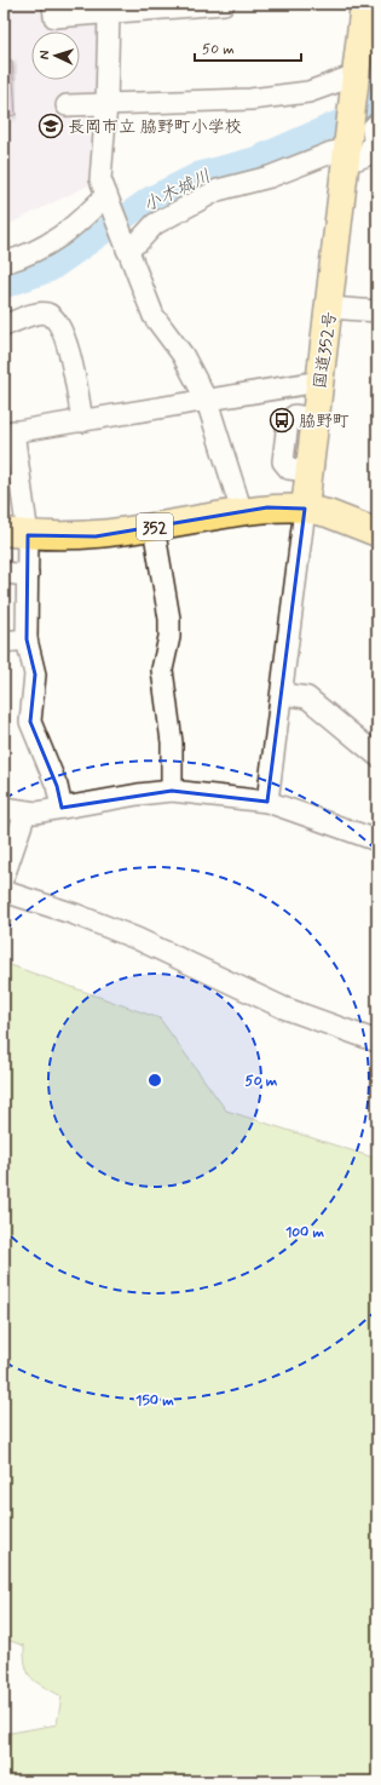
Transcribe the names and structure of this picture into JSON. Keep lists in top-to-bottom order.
{
  "streets": {
    "main road": ["国道352号", "352"]
  },
  "crossings": [
    ["国道352号", "352"]
  ],
  "water": ["小木城川"],
  "places": {
    "school or university": ["長岡市立 脇野町小学校"],
    "bus stop": ["脇野町"]
  },
  "scale_bar": "50 m",
  "north": "left",
  "rings": ["50 m", "100 m", "150 m"]
}
